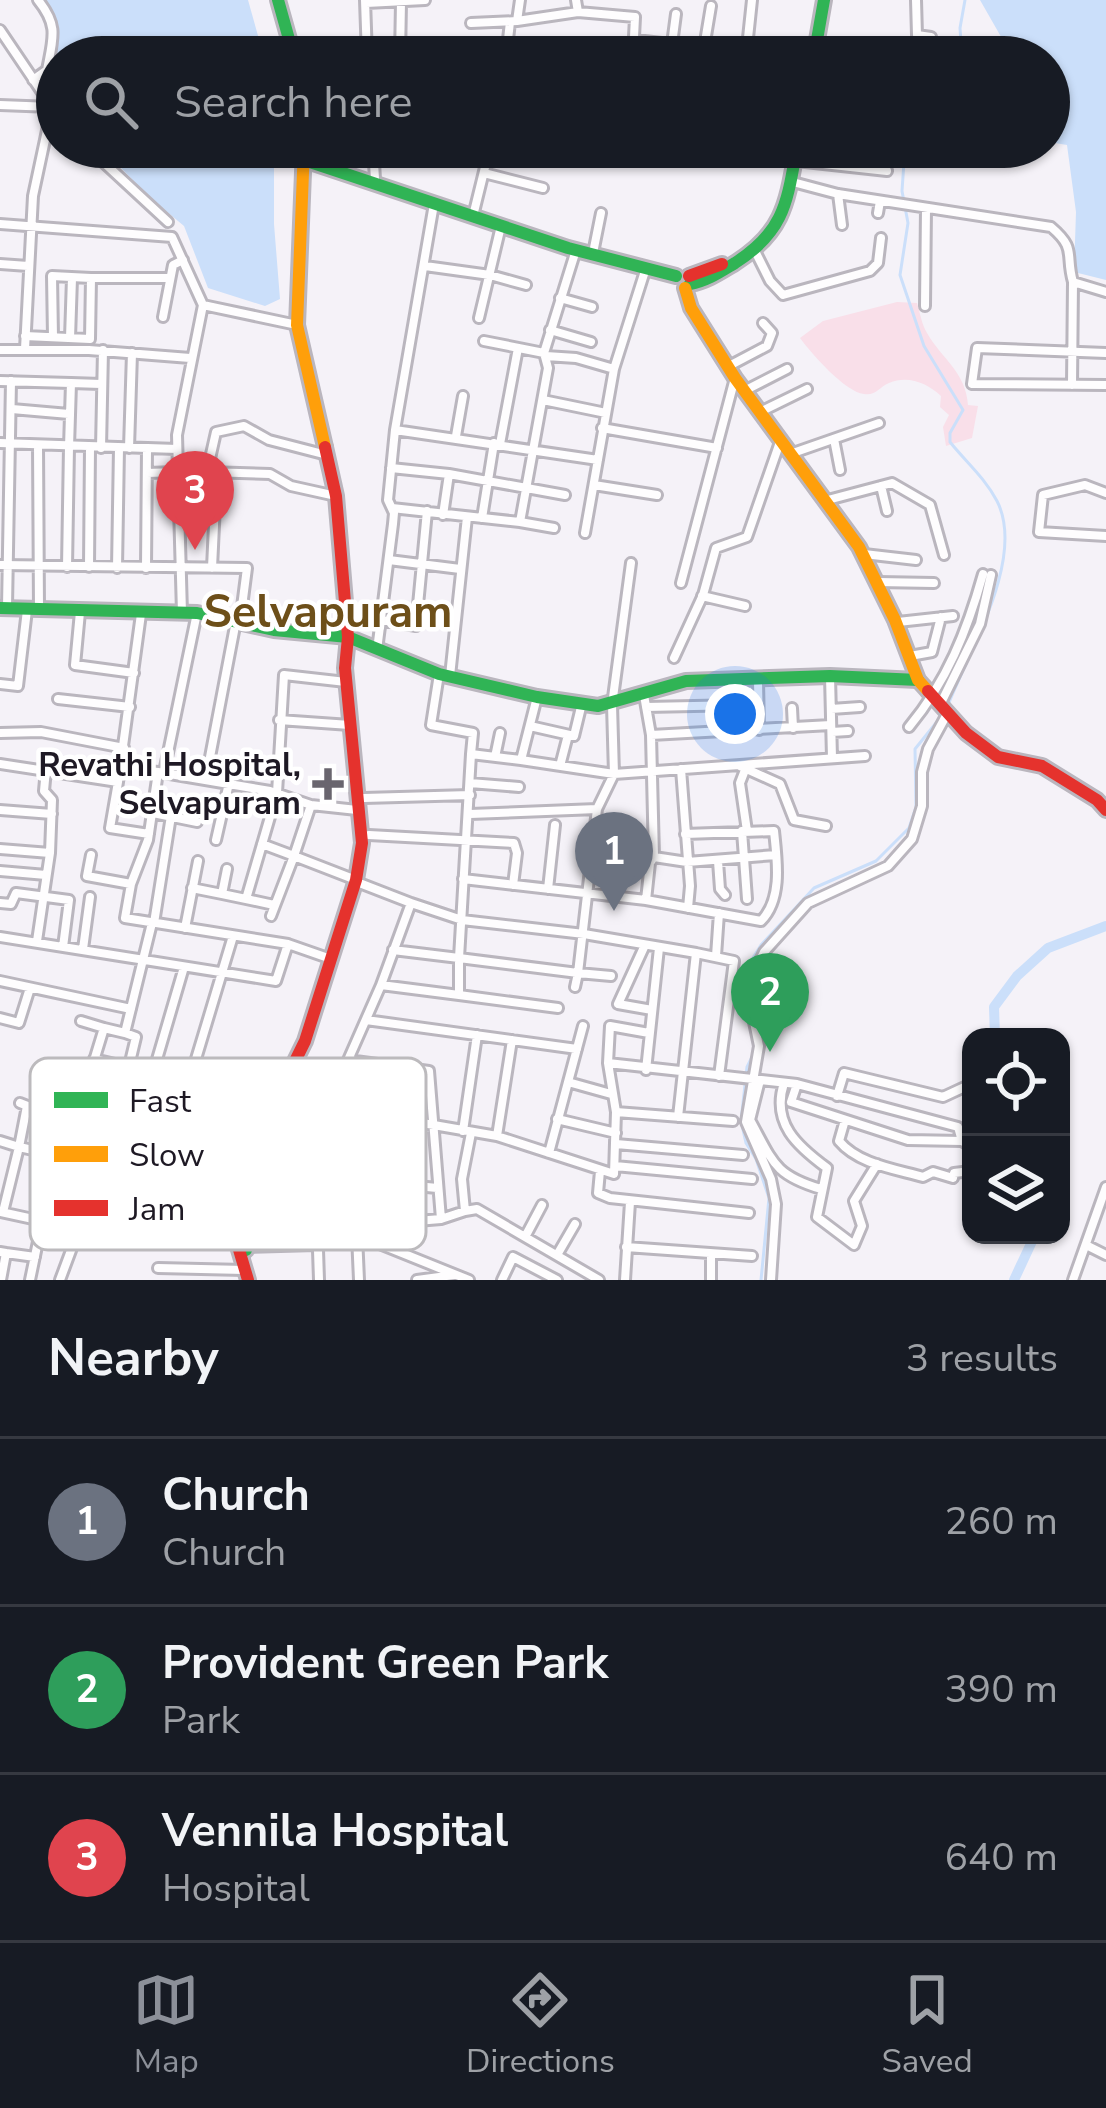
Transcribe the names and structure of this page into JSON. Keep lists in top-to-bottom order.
{
  "districts": ["Selvapuram"],
  "places": {
    "health": ["Revathi Hospital, Selvapuram"]
  },
  "legend": ["Fast", "Slow", "Jam"],
  "page": {
    "search": "Search here",
    "pins": ["3", "1", "2"],
    "heading": ["Nearby", "3 results"],
    "list": [
      {
        "mark": "1",
        "name": "Church",
        "note": "Church",
        "value": "260 m"
      },
      {
        "mark": "2",
        "name": "Provident Green Park",
        "note": "Park",
        "value": "390 m"
      },
      {
        "mark": "3",
        "name": "Vennila Hospital",
        "note": "Hospital",
        "value": "640 m"
      }
    ],
    "nav": ["Map", "Directions", "Saved"]
  }
}
